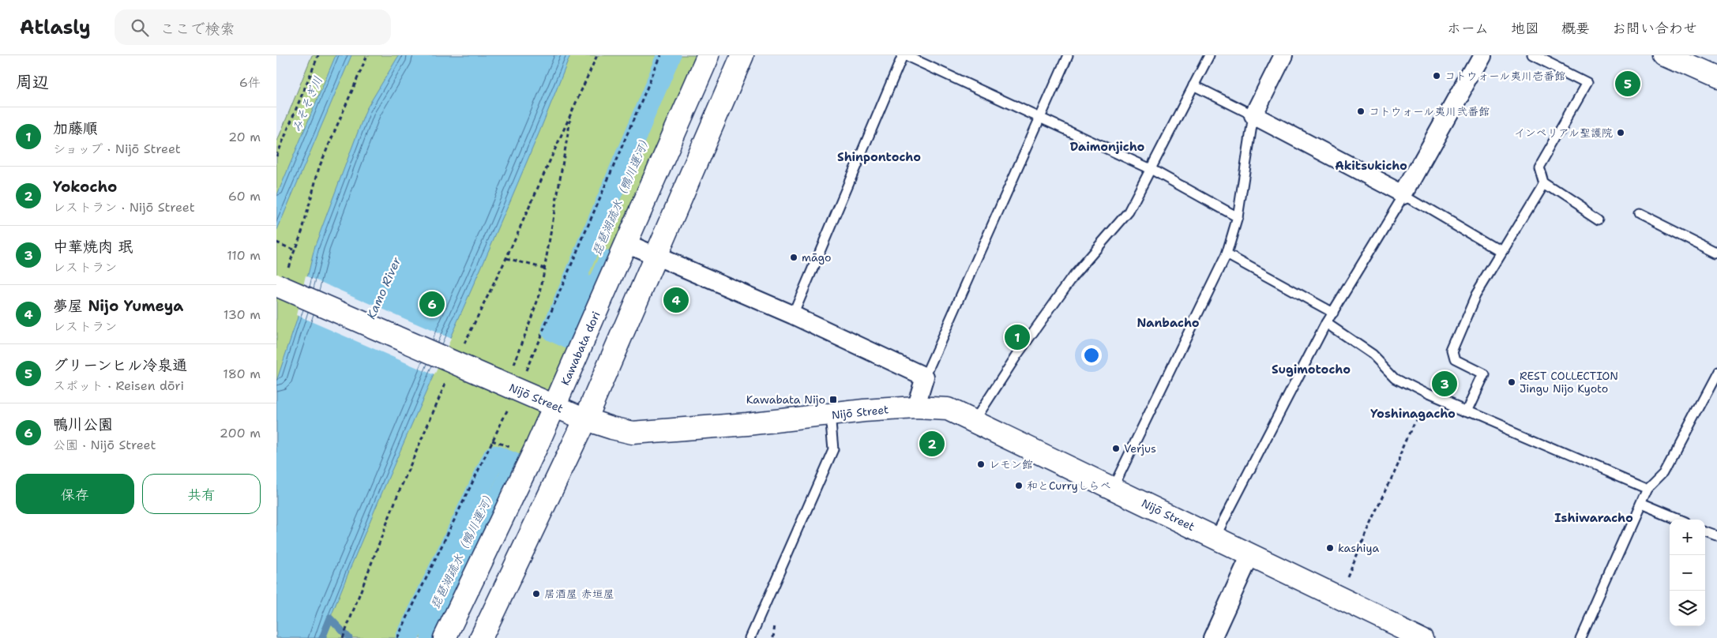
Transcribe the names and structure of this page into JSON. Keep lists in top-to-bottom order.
{
  "streets": {
    "street": ["Kawabata dori", "Nijō Street"]
  },
  "crossings": [
    ["Kawabata dori", "Nijō Street"]
  ],
  "districts": [
    "Daimonjicho",
    "Shinpontocho",
    "Akitsukicho",
    "Nanbacho",
    "Sugimotocho",
    "Yoshinagacho",
    "Ishiwaracho"
  ],
  "water": ["みそそぎ川", "琵琶湖疏水（鴨川運河）", "Kamo River"],
  "places": {
    "other": [
      "コトウォール夷川壱番館",
      "コトウォール夷川弐番館",
      "インペリアル聖護院",
      "māgo",
      "REST COLLECTION Jingu Nijo Kyoto",
      "Verjus",
      "レモン館",
      "和とCurryしらべ",
      "kashiya",
      "居酒屋 赤垣屋"
    ],
    "transit": ["Kawabata Nijo"]
  },
  "page": {
    "header": "Atlasly",
    "search": "ここで検索",
    "nav": [
      "ホーム",
      "地図",
      "概要",
      "お問い合わせ"
    ],
    "heading": ["周辺", "6件"],
    "pins": [
      "5",
      "4",
      "6",
      "1",
      "3",
      "2"
    ],
    "list": [
      {
        "mark": "1",
        "name": "加藤順",
        "note": "ショップ · Nijō Street",
        "value": "20 m"
      },
      {
        "mark": "2",
        "name": "Yokocho",
        "note": "レストラン · Nijō Street",
        "value": "60 m"
      },
      {
        "mark": "3",
        "name": "中華焼肉 珉",
        "note": "レストラン",
        "value": "110 m"
      },
      {
        "mark": "4",
        "name": "夢屋 Nijo Yumeya",
        "note": "レストラン",
        "value": "130 m"
      },
      {
        "mark": "5",
        "name": "グリーンヒル冷泉通",
        "note": "スポット · Reisen dōri",
        "value": "180 m"
      },
      {
        "mark": "6",
        "name": "鴨川公園",
        "note": "公園 · Nijō Street",
        "value": "200 m"
      }
    ],
    "buttons": ["保存", "共有"],
    "map_buttons": ["+", "−"]
  }
}
